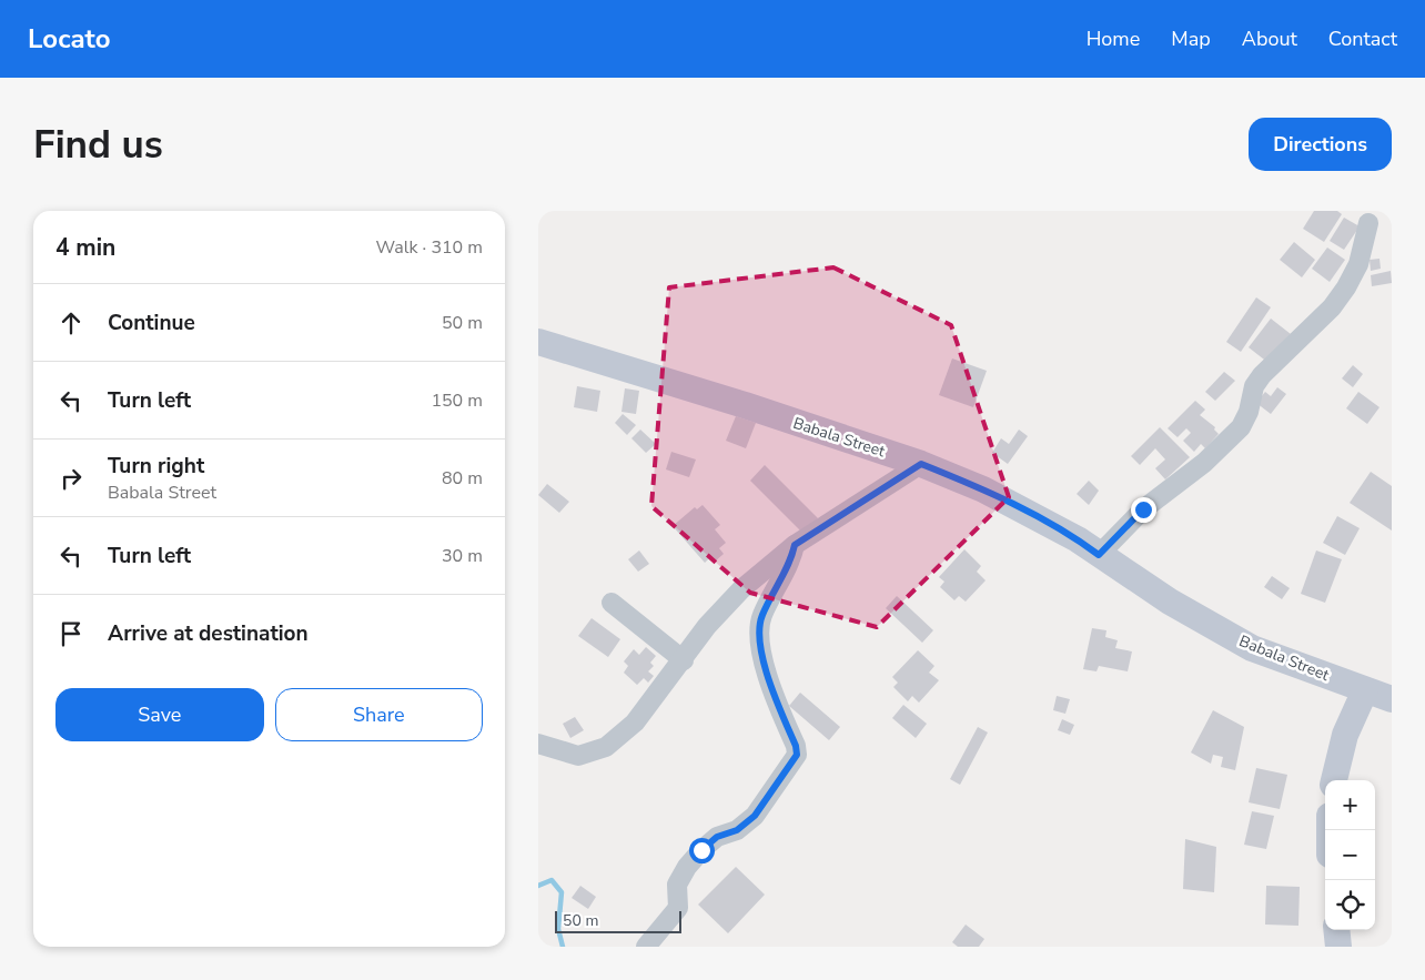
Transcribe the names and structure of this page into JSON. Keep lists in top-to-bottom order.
{
  "streets": {
    "street": ["Babala Street"]
  },
  "scale_bar": "50 m",
  "page": {
    "header": "Locato",
    "nav": [
      "Home",
      "Map",
      "About",
      "Contact"
    ],
    "buttons": [
      "Directions",
      ["Save", "Share"]
    ],
    "title": "Find us",
    "heading": ["4 min", "Walk · 310 m"],
    "list": [
      ["Continue", "50 m"],
      ["Turn left", "150 m"],
      ["Turn right", "Babala Street", "80 m"],
      ["Turn left", "30 m"],
      "Arrive at destination"
    ],
    "map_buttons": ["+", "−"],
    "scale": "50 m"
  }
}
